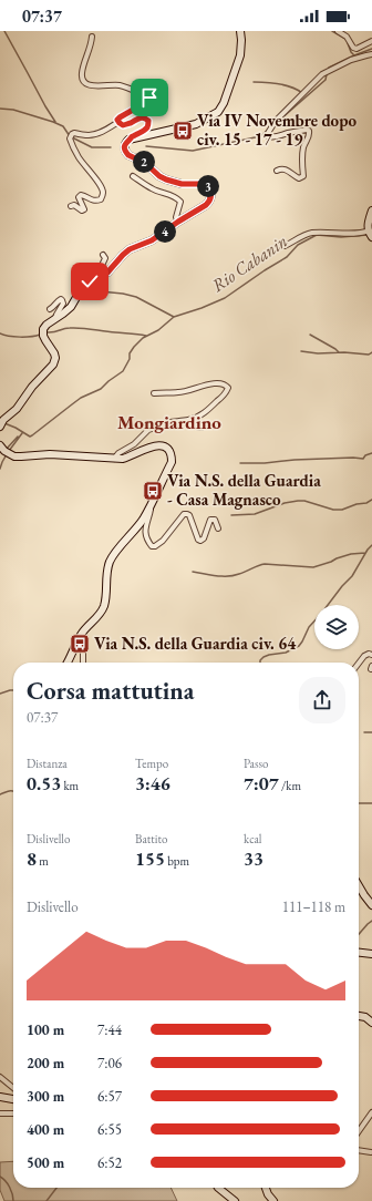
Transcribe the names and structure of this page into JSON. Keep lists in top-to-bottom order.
{
  "districts": ["Mongiardino"],
  "water": ["Rio Cabanin"],
  "places": {
    "bus stop": ["Via IV Novembre dopo civ. 15 - 17 - 19", "Via N.S. della Guardia - Casa Magnasco", "Via N.S. della Guardia civ. 64"]
  },
  "page": {
    "status": "07:37",
    "pins": ["2", "3", "4"],
    "heading": ["Corsa mattutina", "07:37"],
    "stats": [
      ["Distanza", "0.53 km"],
      ["Tempo", "3:46"],
      ["Passo", "7:07 /km"],
      ["Dislivello", "8 m"],
      ["Battito", "155 bpm"],
      ["kcal", "33"]
    ],
    "chart": ["Dislivello", "111–118 m"],
    "list": [
      {
        "name": "100 m",
        "note": "7:44"
      },
      {
        "name": "200 m",
        "note": "7:06"
      },
      {
        "name": "300 m",
        "note": "6:57"
      },
      {
        "name": "400 m",
        "note": "6:55"
      },
      {
        "name": "500 m",
        "note": "6:52"
      }
    ]
  }
}
